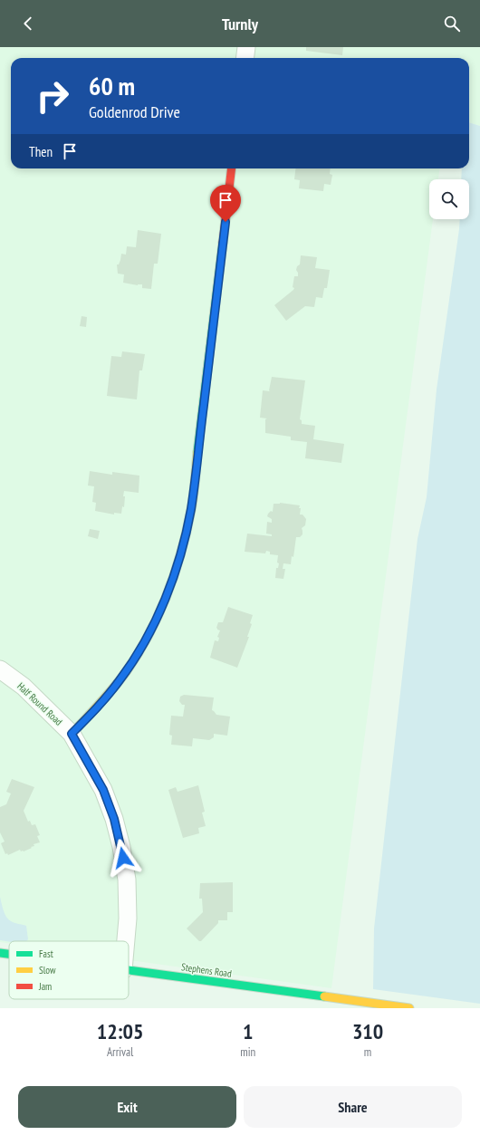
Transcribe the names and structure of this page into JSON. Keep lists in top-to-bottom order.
{
  "streets": {
    "street": ["Half Round Road", "Stephens Road"]
  },
  "legend": ["Fast", "Slow", "Jam"],
  "page": {
    "header": "Turnly",
    "turn": ["60 m", "Goldenrod Drive"],
    "then": "Then",
    "eta": [
      "12:05",
      "Arrival",
      "1",
      "min",
      "310",
      "m"
    ],
    "buttons": ["Exit", "Share"]
  }
}
